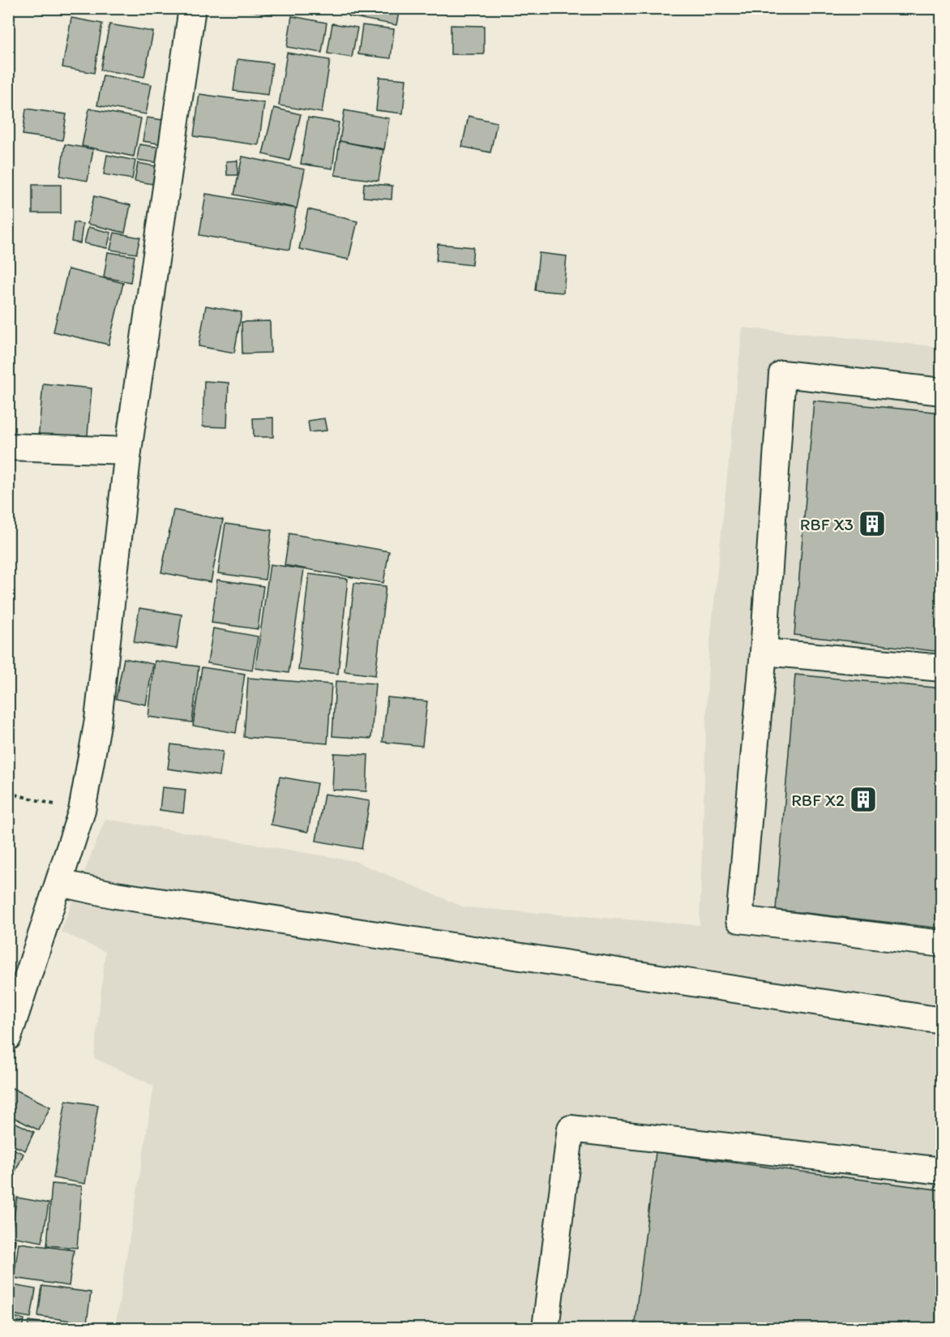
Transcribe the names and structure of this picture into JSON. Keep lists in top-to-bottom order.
{
  "places": {
    "building": ["RBF X3", "RBF X2"]
  }
}
